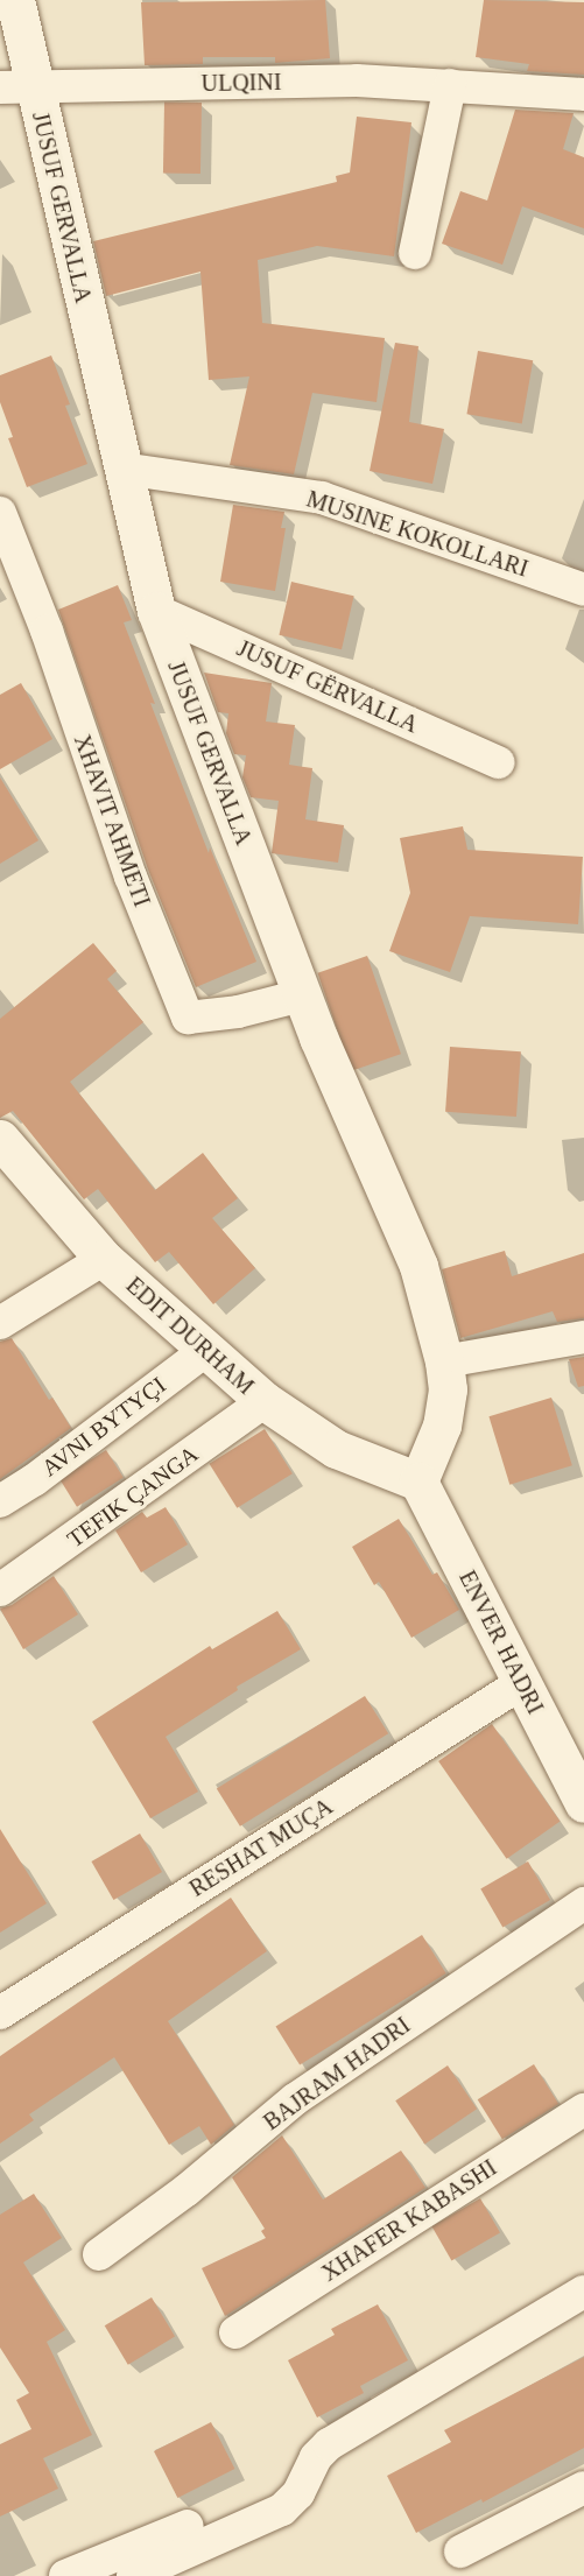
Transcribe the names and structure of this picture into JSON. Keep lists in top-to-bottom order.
{
  "streets": {
    "street": [
      "ULQINI",
      "JUSUF GERVALLA",
      "MUSINE KOKOLLARI",
      "JUSUF GËRVALLA",
      "XHAVIT AHMETI",
      "EDIT DURHAM",
      "AVNI BYTYÇI",
      "TEFIK ÇANGA",
      "ENVER HADRI",
      "RESHAT MUÇA",
      "BAJRAM HADRI",
      "XHAFER KABASHI"
    ]
  },
  "crossings": [
    ["ULQINI", "JUSUF GERVALLA"],
    ["JUSUF GERVALLA", "MUSINE KOKOLLARI"],
    ["JUSUF GERVALLA", "JUSUF GËRVALLA"],
    ["JUSUF GERVALLA", "XHAVIT AHMETI"],
    ["JUSUF GERVALLA", "EDIT DURHAM"],
    ["JUSUF GERVALLA", "ENVER HADRI"],
    ["EDIT DURHAM", "AVNI BYTYÇI"],
    ["EDIT DURHAM", "TEFIK ÇANGA"],
    ["EDIT DURHAM", "ENVER HADRI"],
    ["ENVER HADRI", "RESHAT MUÇA"]
  ]
}
